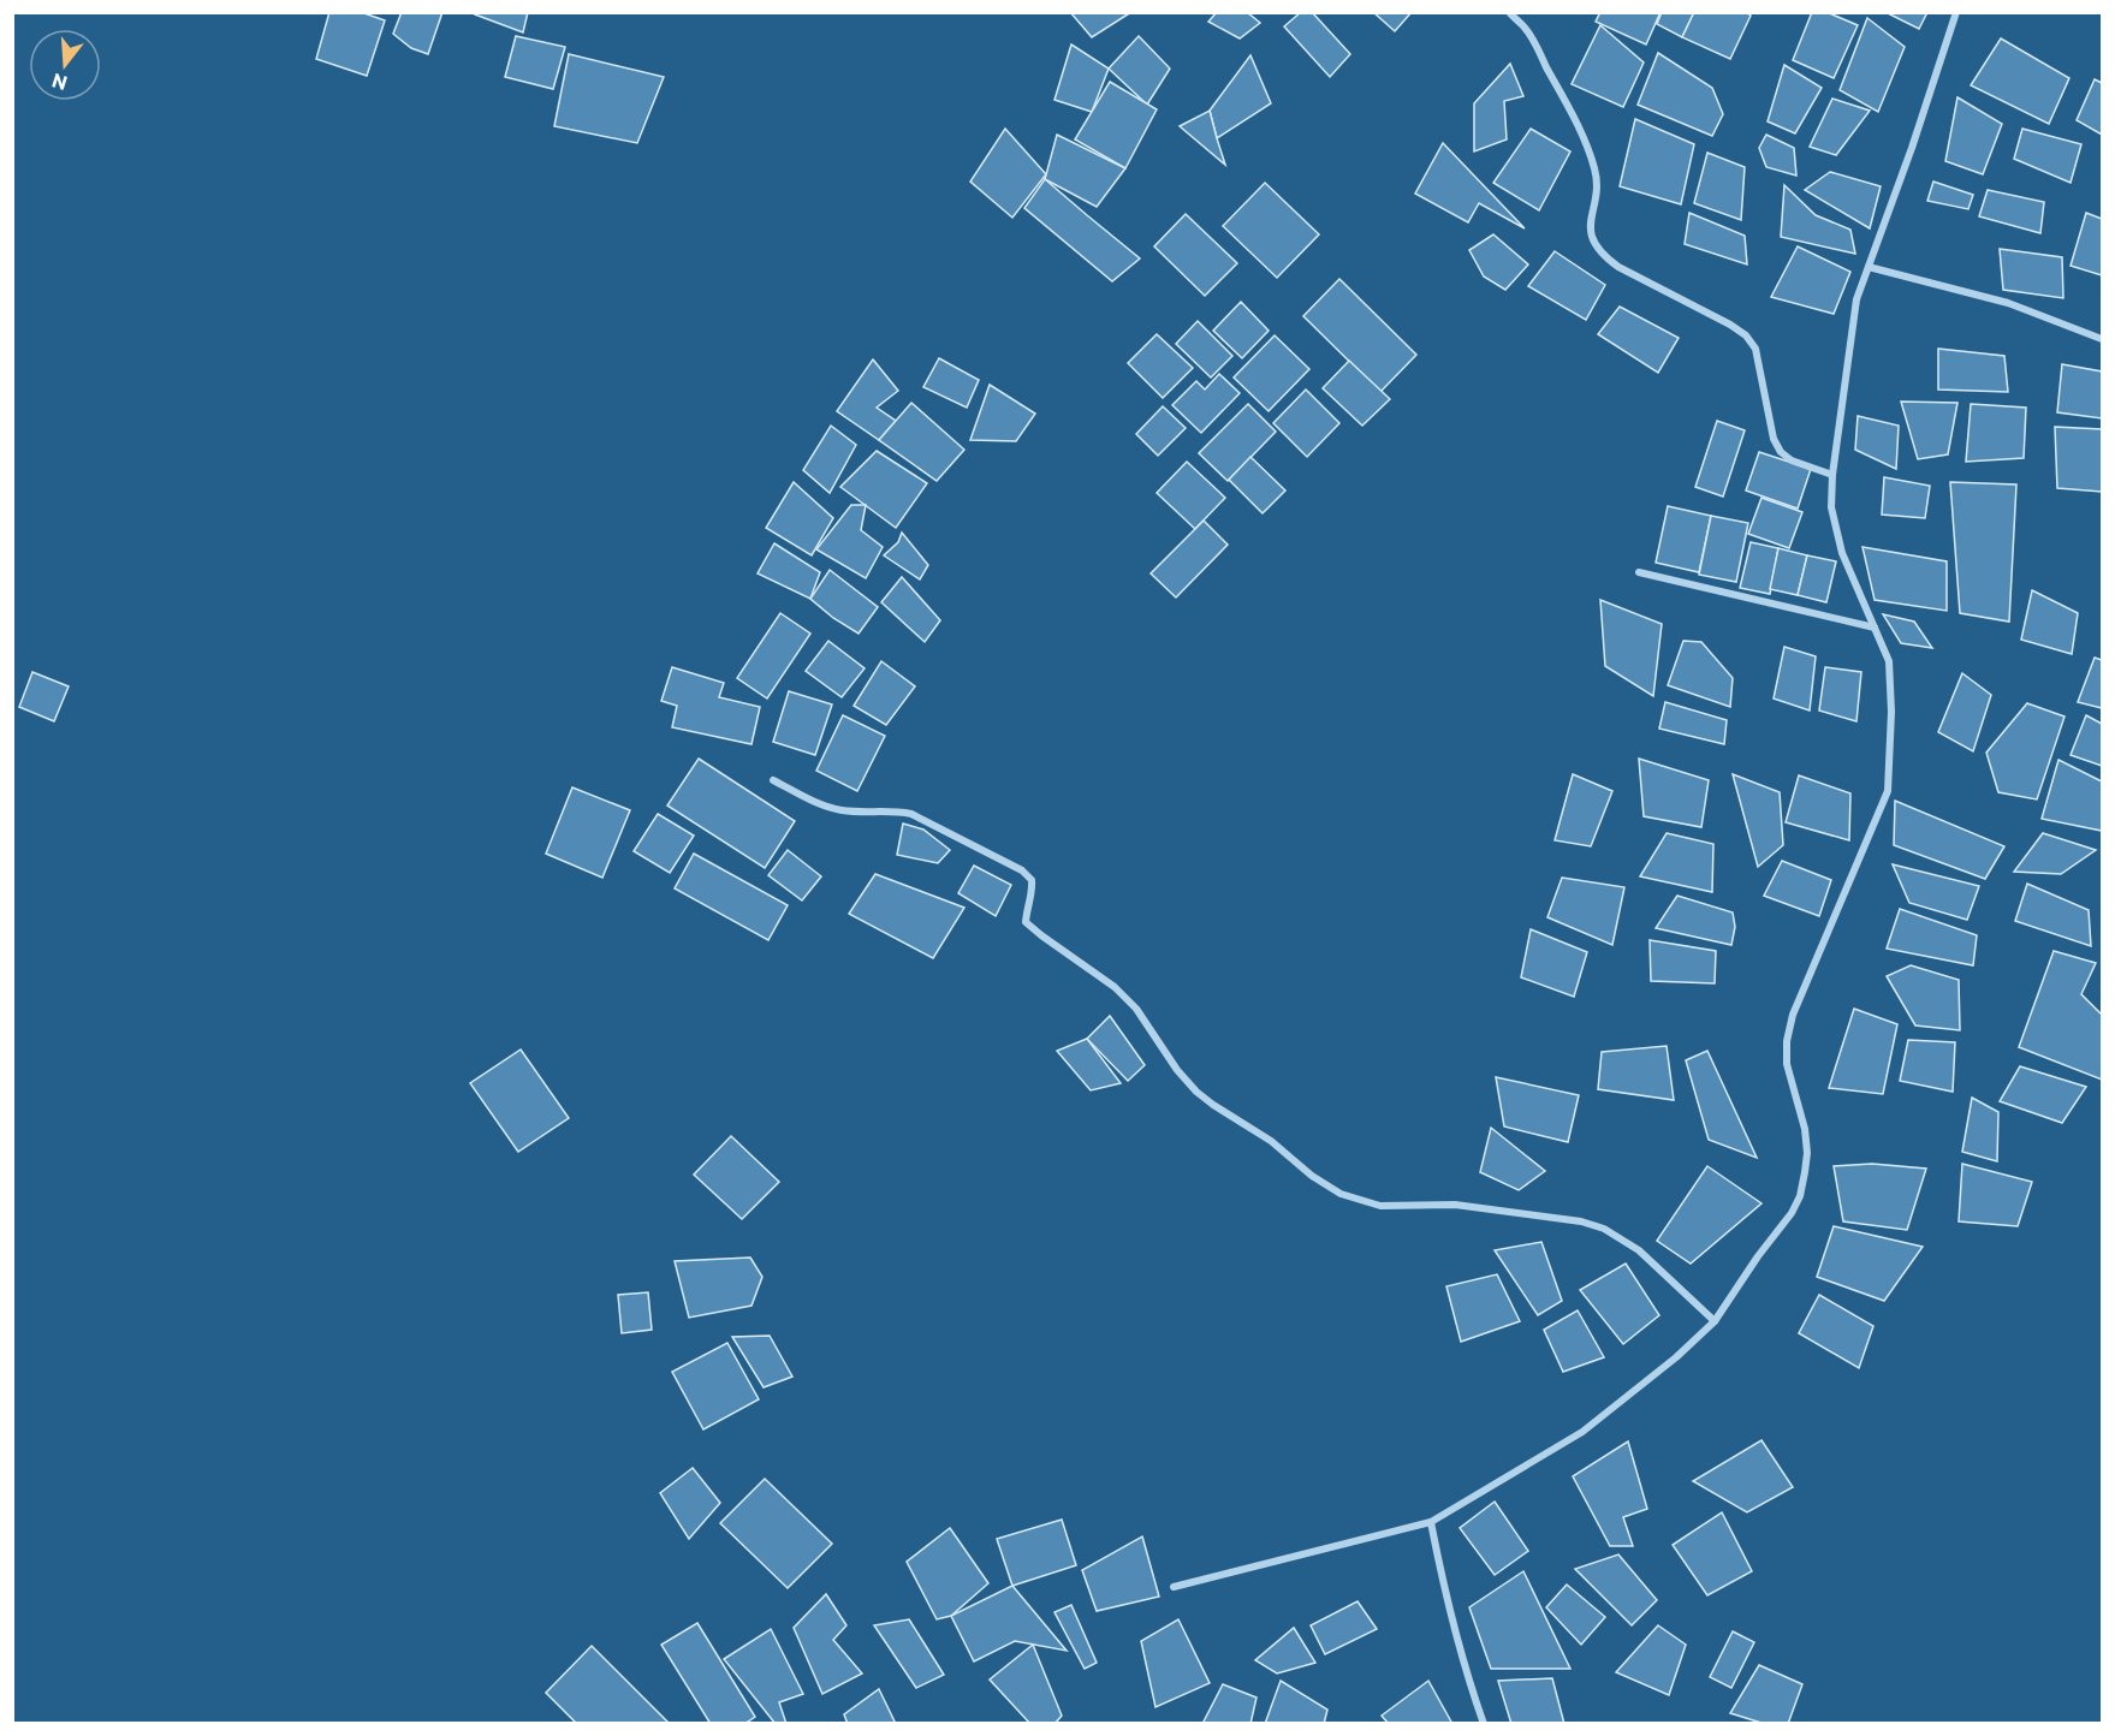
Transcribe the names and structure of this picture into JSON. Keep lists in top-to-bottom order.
{
  "north": "bottom"
}
